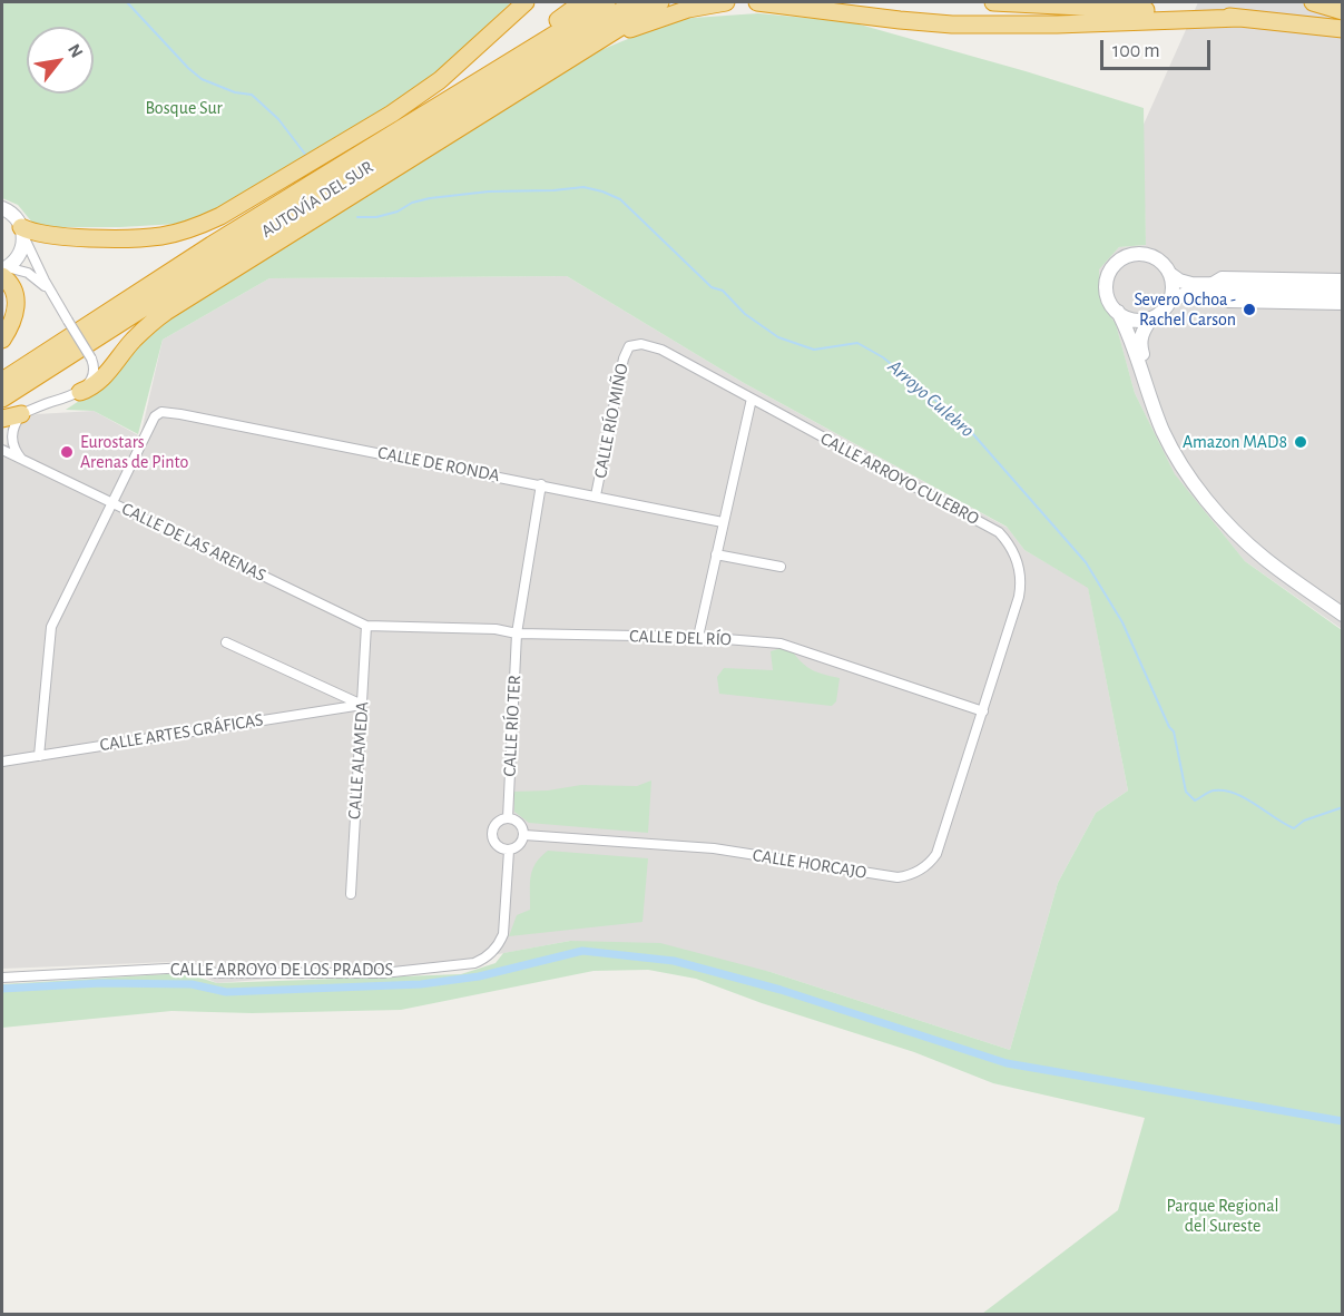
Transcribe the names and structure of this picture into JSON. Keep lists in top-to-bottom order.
{
  "streets": {
    "highway": ["AUTOVÍA DEL SUR"],
    "street": [
      "CALLE RÍO MIÑO",
      "CALLE DE RONDA",
      "CALLE ARROYO CULEBRO",
      "CALLE DE LAS ARENAS",
      "CALLE DEL RÍO",
      "CALLE RÍO TER",
      "CALLE ARTES GRÁFICAS",
      "CALLE ALAMEDA",
      "CALLE HORCAJO",
      "CALLE ARROYO DE LOS PRADOS"
    ]
  },
  "crossings": [
    ["CALLE RÍO MIÑO", "CALLE DE RONDA"],
    ["CALLE RÍO MIÑO", "CALLE ARROYO CULEBRO"],
    ["CALLE DE RONDA", "CALLE DE LAS ARENAS"],
    ["CALLE DE RONDA", "CALLE RÍO TER"],
    ["CALLE ARROYO CULEBRO", "CALLE DEL RÍO"],
    ["CALLE ARROYO CULEBRO", "CALLE HORCAJO"],
    ["CALLE DE LAS ARENAS", "CALLE DEL RÍO"],
    ["CALLE DE LAS ARENAS", "CALLE ALAMEDA"],
    ["CALLE DEL RÍO", "CALLE RÍO TER"],
    ["CALLE DEL RÍO", "CALLE ALAMEDA"],
    ["CALLE DEL RÍO", "CALLE HORCAJO"],
    ["CALLE RÍO TER", "CALLE HORCAJO"],
    ["CALLE RÍO TER", "CALLE ARROYO DE LOS PRADOS"],
    ["CALLE ARTES GRÁFICAS", "CALLE ALAMEDA"],
    ["CALLE HORCAJO", "CALLE ARROYO DE LOS PRADOS"]
  ],
  "water": ["Arroyo Culebro"],
  "parks": ["Bosque Sur", "Parque Regional del Sureste"],
  "places": ["Severo Ochoa - Rachel Carson", "Amazon MAD8", "Eurostars Arenas de Pinto"],
  "scale_bar": "100 m",
  "north": "top right"
}
